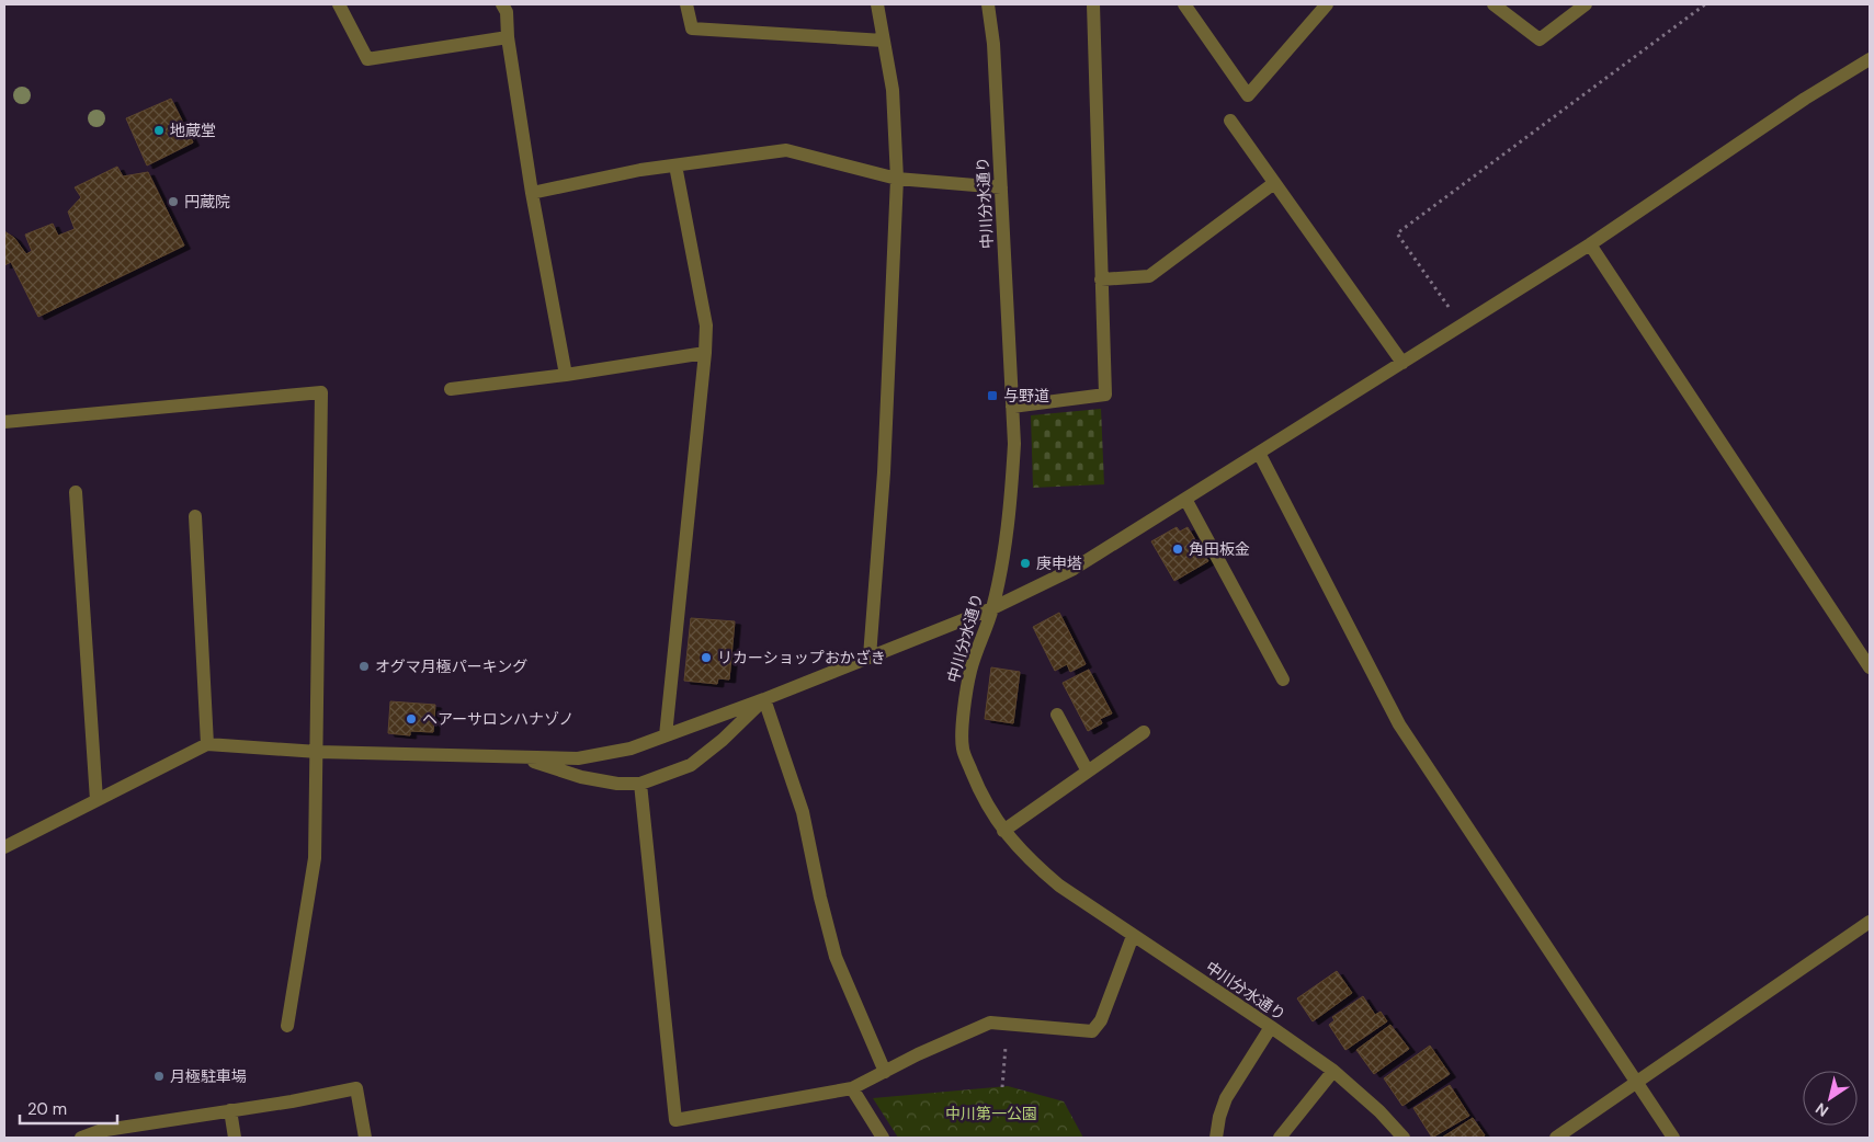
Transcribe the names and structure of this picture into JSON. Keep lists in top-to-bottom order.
{
  "streets": {
    "street": ["中川分水通り"]
  },
  "parks": ["中川第一公園"],
  "places": {
    "other": [
      "地蔵堂",
      "円蔵院",
      "角田板金",
      "庚申塔",
      "リカーショップおかざき",
      "オグマ月極パーキング",
      "ヘアーサロンハナゾノ",
      "月極駐車場"
    ],
    "transit": ["与野道"]
  },
  "scale_bar": "20 m",
  "north": "bottom left"
}
